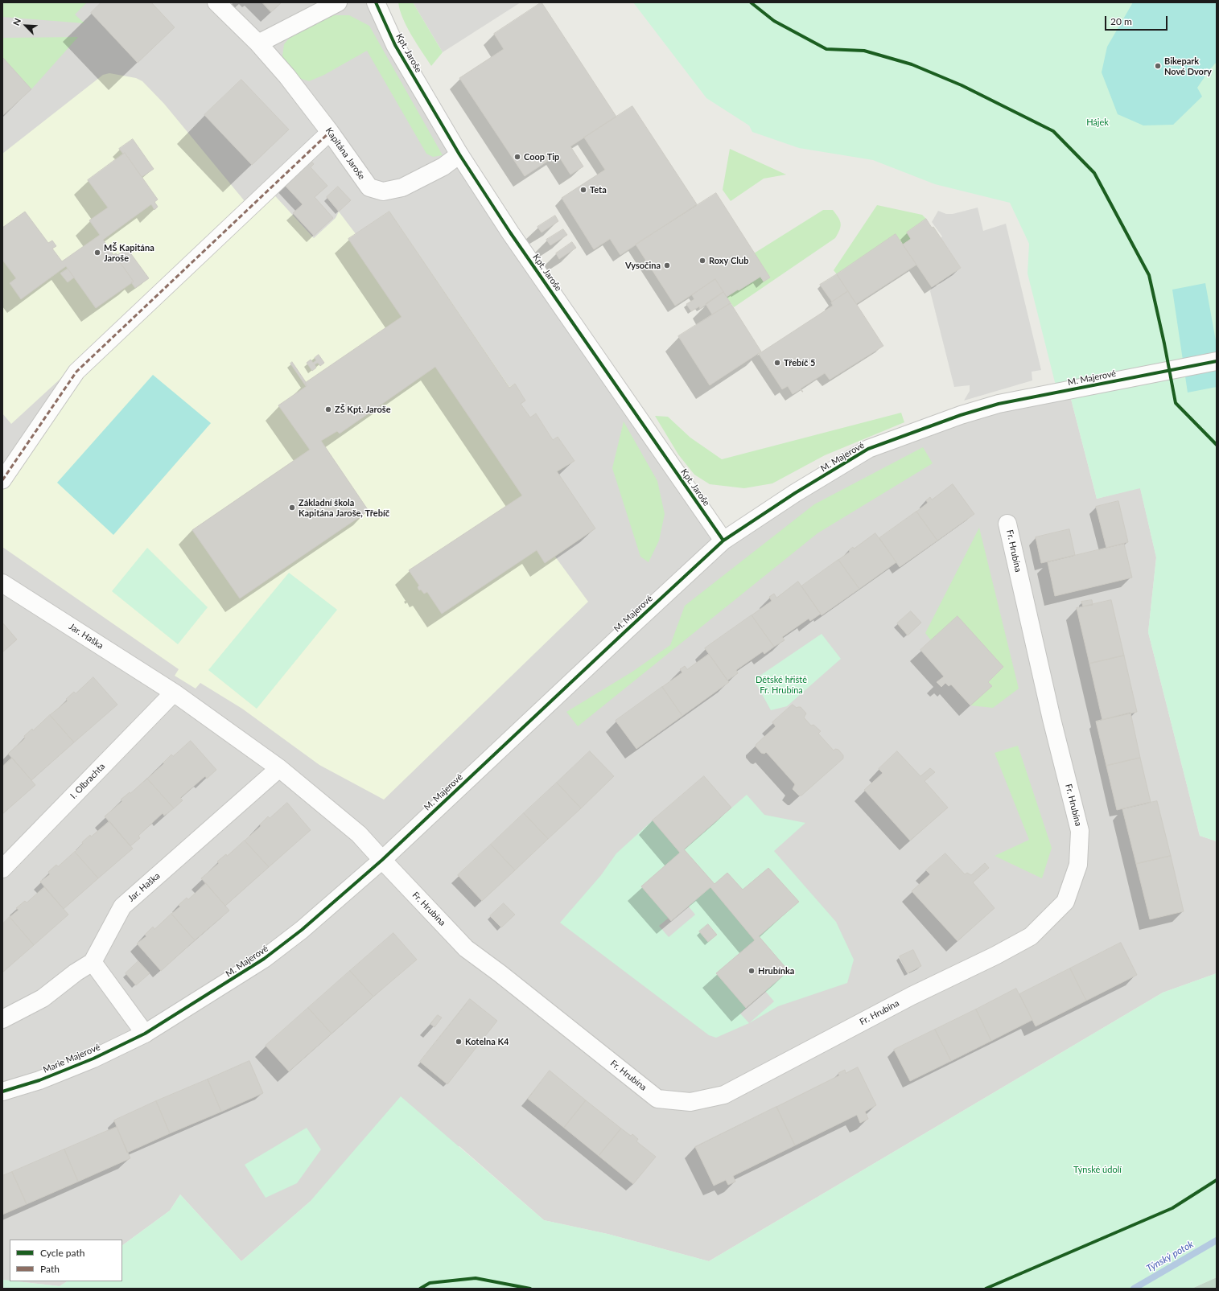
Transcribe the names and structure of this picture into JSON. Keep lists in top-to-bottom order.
{
  "streets": {
    "street": [
      "Kpt. Jaroše",
      "Kapitána Jaroše",
      "M. Majerové",
      "Fr. Hrubína",
      "Jar. Haška",
      "I. Olbrachta",
      "Marie Majerové"
    ]
  },
  "crossings": [
    ["Kpt. Jaroše", "Kapitána Jaroše"],
    ["Kpt. Jaroše", "M. Majerové"],
    ["M. Majerové", "Fr. Hrubína"],
    ["M. Majerové", "Jar. Haška"],
    ["M. Majerové", "Marie Majerové"],
    ["Fr. Hrubína", "Jar. Haška"],
    ["Jar. Haška", "I. Olbrachta"]
  ],
  "water": ["Týnský potok"],
  "parks": ["Hájek", "Dětské hřiště Fr. Hrubína", "Týnské údolí"],
  "places": [
    "Bikepark Nové Dvory",
    "Coop Tip",
    "Teta",
    "MŠ Kapitána Jaroše",
    "Roxy Club",
    "Vysočina",
    "Třebíč 5",
    "ZŠ Kpt. Jaroše",
    "Základní škola Kapitána Jaroše, Třebíč",
    "Hrubínka",
    "Kotelna K4"
  ],
  "legend": ["Cycle path", "Path"],
  "scale_bar": "20 m",
  "north": "top left"
}
